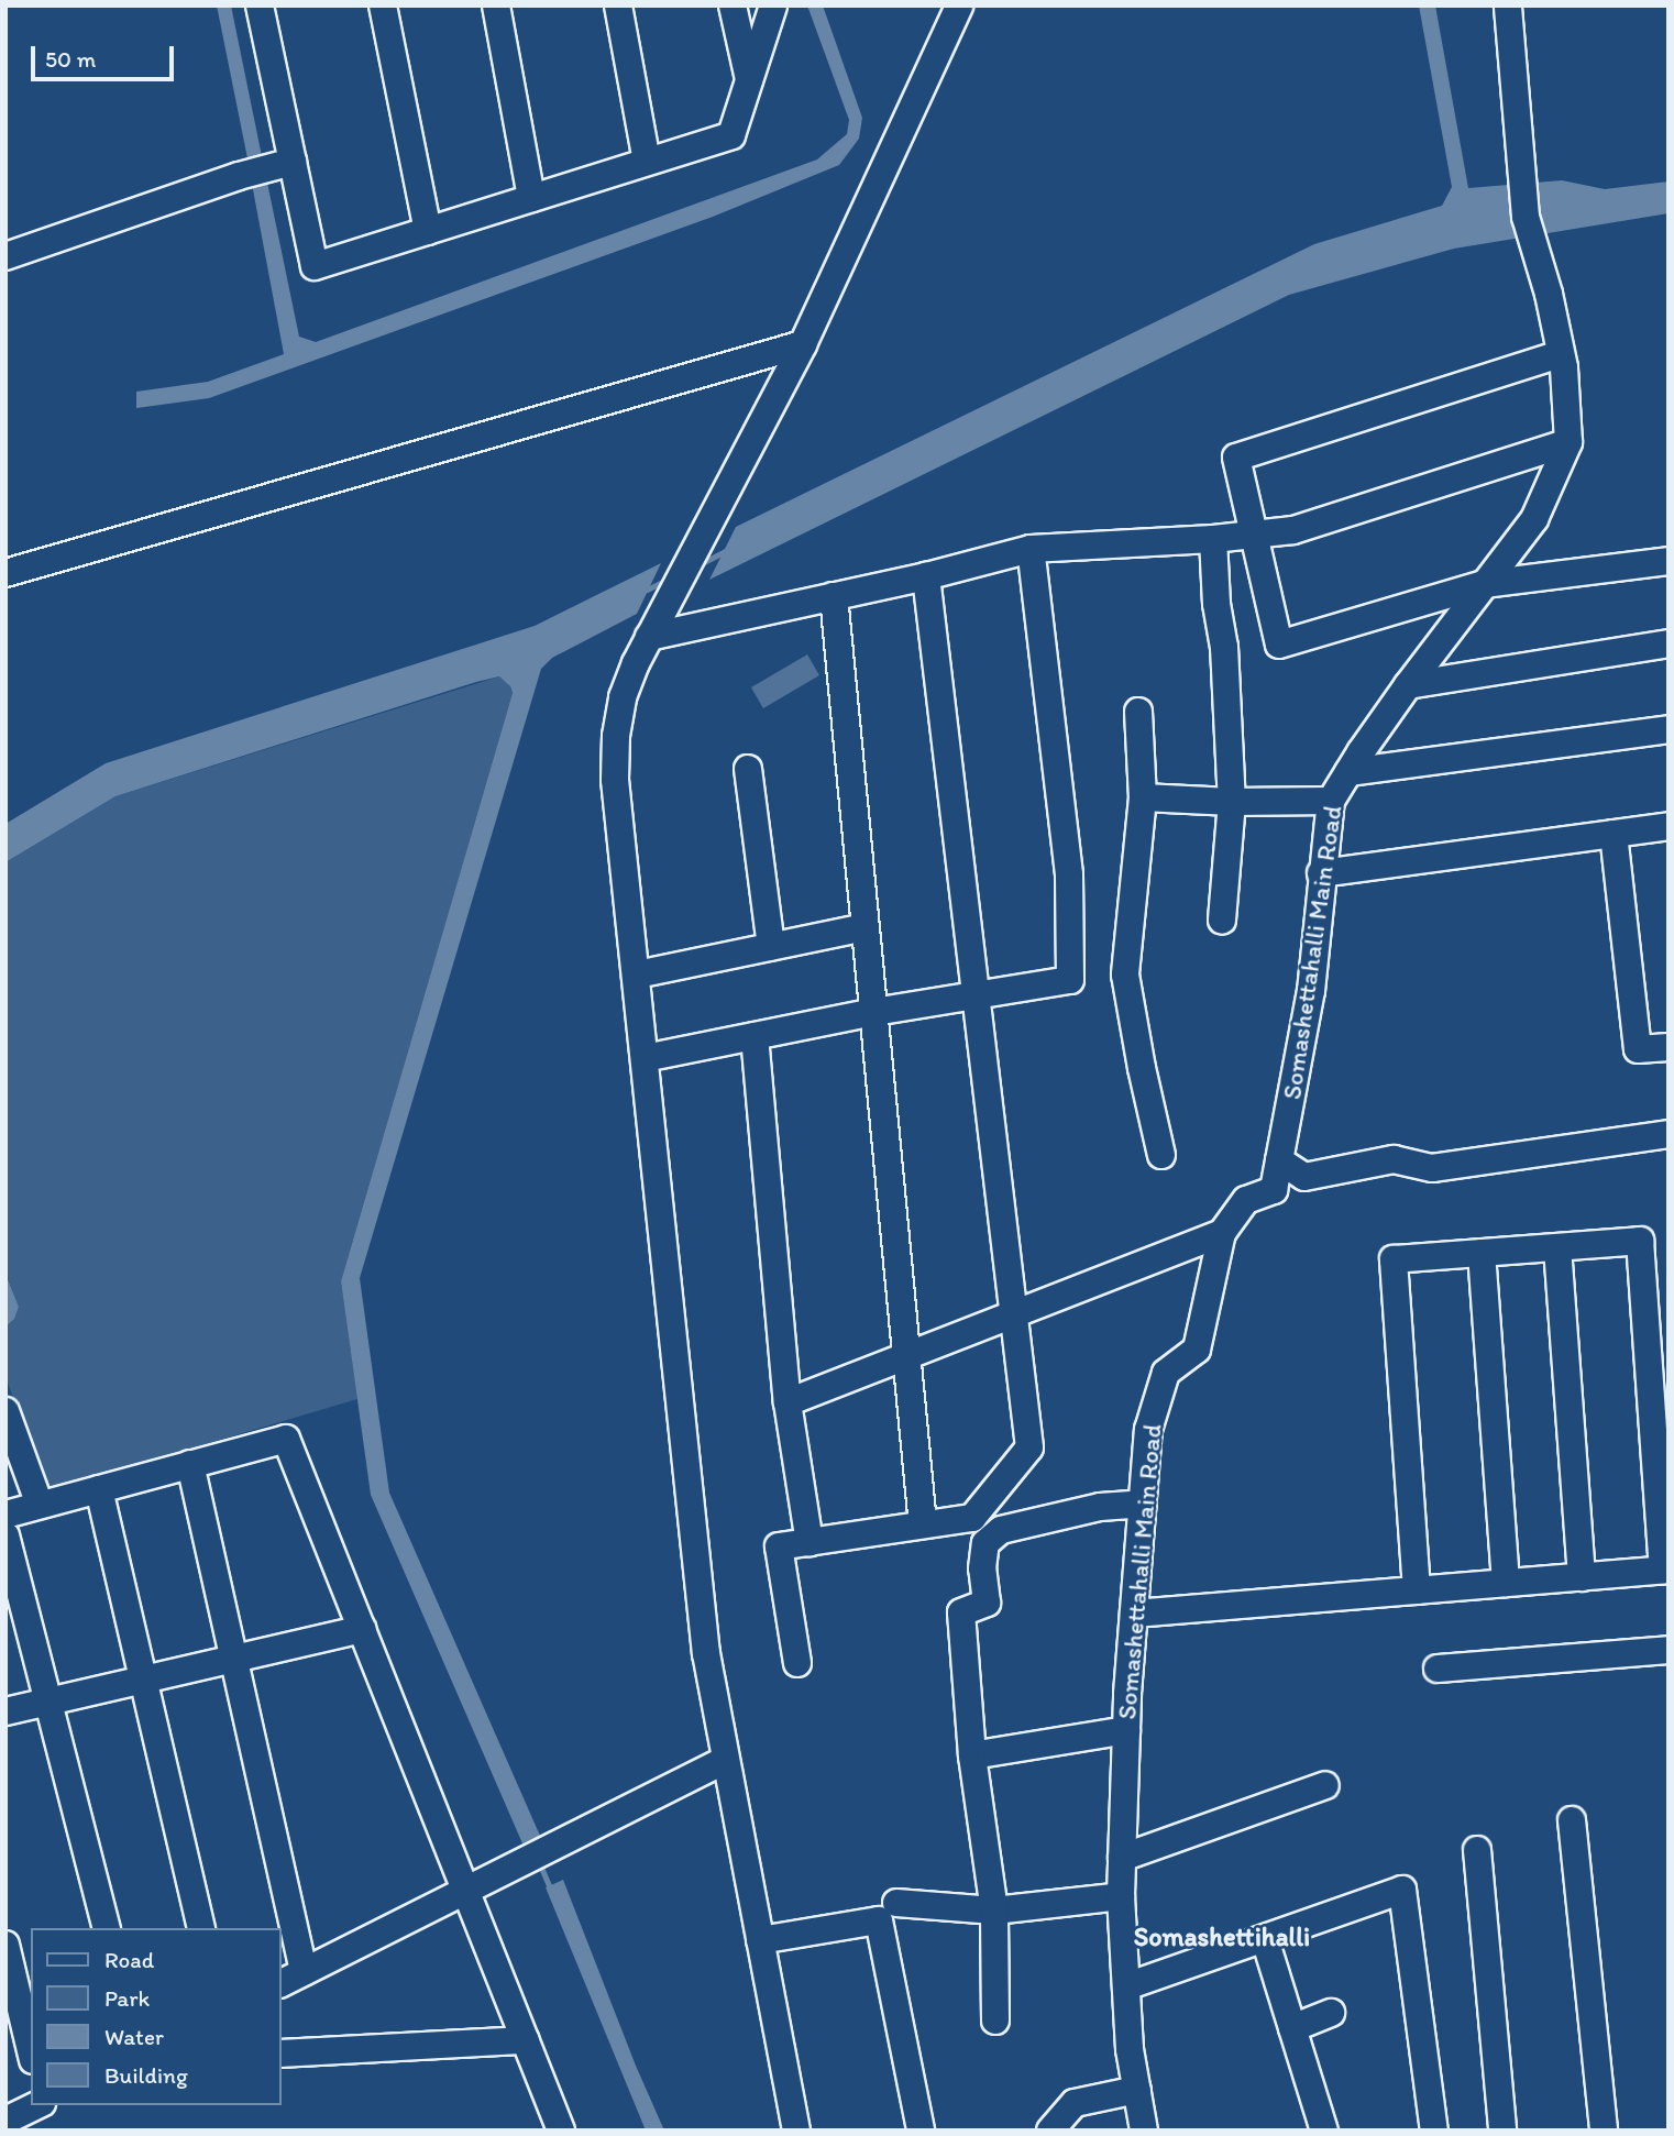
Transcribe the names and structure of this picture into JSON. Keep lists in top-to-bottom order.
{
  "streets": {
    "street": ["Somashettahalli Main Road"]
  },
  "districts": ["Somashettihalli"],
  "legend": [
    "Road",
    "Park",
    "Water",
    "Building"
  ],
  "scale_bar": "50 m"
}
